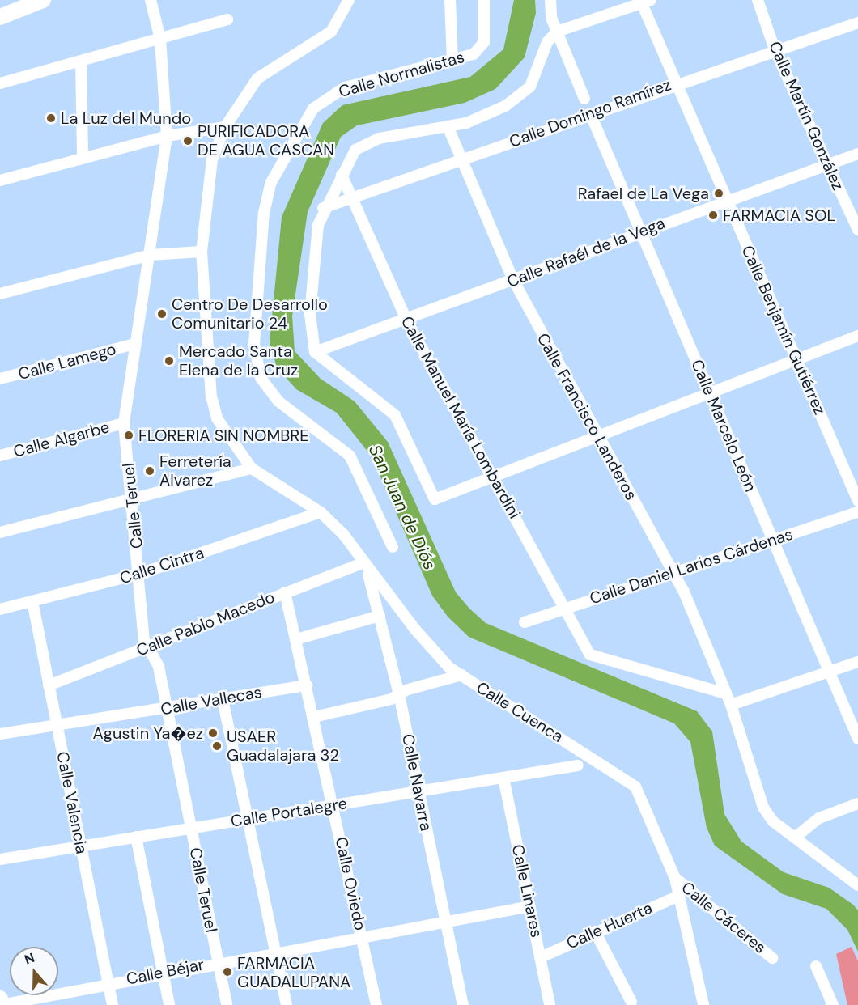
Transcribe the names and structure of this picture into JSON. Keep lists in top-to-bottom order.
{
  "streets": {
    "street": [
      "Calle Normalistas",
      "Calle Domingo Ramírez",
      "Calle Martín González",
      "Calle Rafaél de la Vega",
      "Calle Benjamín Gutiérrez",
      "Calle Lamego",
      "Calle Francisco Landeros",
      "Calle Manuel María Lombardini",
      "Calle Marcelo León",
      "Calle Algarbe",
      "Calle Teruel",
      "Calle Cintra",
      "Calle Daniel Larios Cárdenas",
      "Calle Pablo Macedo",
      "Calle Vallecas",
      "Calle Cuenca",
      "Calle Navarra",
      "Calle Valencia",
      "Calle Portalegre",
      "Calle Oviedo",
      "Calle Linares",
      "Calle Cáceres",
      "Calle Huerta",
      "Calle Béjar"
    ]
  },
  "crossings": [
    ["Calle Domingo Ramírez", "Calle Martín González"],
    ["Calle Domingo Ramírez", "Calle Benjamín Gutiérrez"],
    ["Calle Domingo Ramírez", "Calle Francisco Landeros"],
    ["Calle Domingo Ramírez", "Calle Manuel María Lombardini"],
    ["Calle Domingo Ramírez", "Calle Marcelo León"],
    ["Calle Martín González", "Calle Rafaél de la Vega"],
    ["Calle Rafaél de la Vega", "Calle Benjamín Gutiérrez"],
    ["Calle Rafaél de la Vega", "Calle Francisco Landeros"],
    ["Calle Rafaél de la Vega", "Calle Manuel María Lombardini"],
    ["Calle Rafaél de la Vega", "Calle Marcelo León"],
    ["Calle Lamego", "Calle Teruel"],
    ["Calle Francisco Landeros", "Calle Manuel María Lombardini"],
    ["Calle Francisco Landeros", "Calle Daniel Larios Cárdenas"],
    ["Calle Manuel María Lombardini", "Calle Daniel Larios Cárdenas"],
    ["Calle Marcelo León", "Calle Daniel Larios Cárdenas"],
    ["Calle Algarbe", "Calle Teruel"],
    ["Calle Teruel", "Calle Cintra"],
    ["Calle Teruel", "Calle Pablo Macedo"],
    ["Calle Teruel", "Calle Vallecas"],
    ["Calle Teruel", "Calle Portalegre"],
    ["Calle Teruel", "Calle Béjar"],
    ["Calle Cintra", "Calle Cuenca"],
    ["Calle Cintra", "Calle Valencia"],
    ["Calle Pablo Macedo", "Calle Cuenca"],
    ["Calle Pablo Macedo", "Calle Navarra"],
    ["Calle Pablo Macedo", "Calle Valencia"],
    ["Calle Pablo Macedo", "Calle Oviedo"],
    ["Calle Vallecas", "Calle Valencia"],
    ["Calle Vallecas", "Calle Oviedo"],
    ["Calle Cuenca", "Calle Navarra"],
    ["Calle Cuenca", "Calle Cáceres"],
    ["Calle Cuenca", "Calle Huerta"],
    ["Calle Navarra", "Calle Portalegre"],
    ["Calle Navarra", "Calle Béjar"],
    ["Calle Valencia", "Calle Portalegre"],
    ["Calle Valencia", "Calle Béjar"],
    ["Calle Portalegre", "Calle Oviedo"],
    ["Calle Portalegre", "Calle Linares"],
    ["Calle Oviedo", "Calle Béjar"],
    ["Calle Linares", "Calle Huerta"],
    ["Calle Linares", "Calle Béjar"]
  ],
  "water": ["San Juan de Diós"],
  "places": [
    "La Luz del Mundo",
    "PURIFICADORA DE AGUA CASCAN",
    "Rafael de La Vega",
    "FARMACIA SOL",
    "Centro De Desarrollo Comunitario 24",
    "Mercado Santa Elena de la Cruz",
    "FLORERIA SIN NOMBRE",
    "Ferretería Alvarez",
    "Agustin Ya�ez",
    "USAER Guadalajara 32",
    "FARMACIA GUADALUPANA"
  ],
  "north": "top"
}
